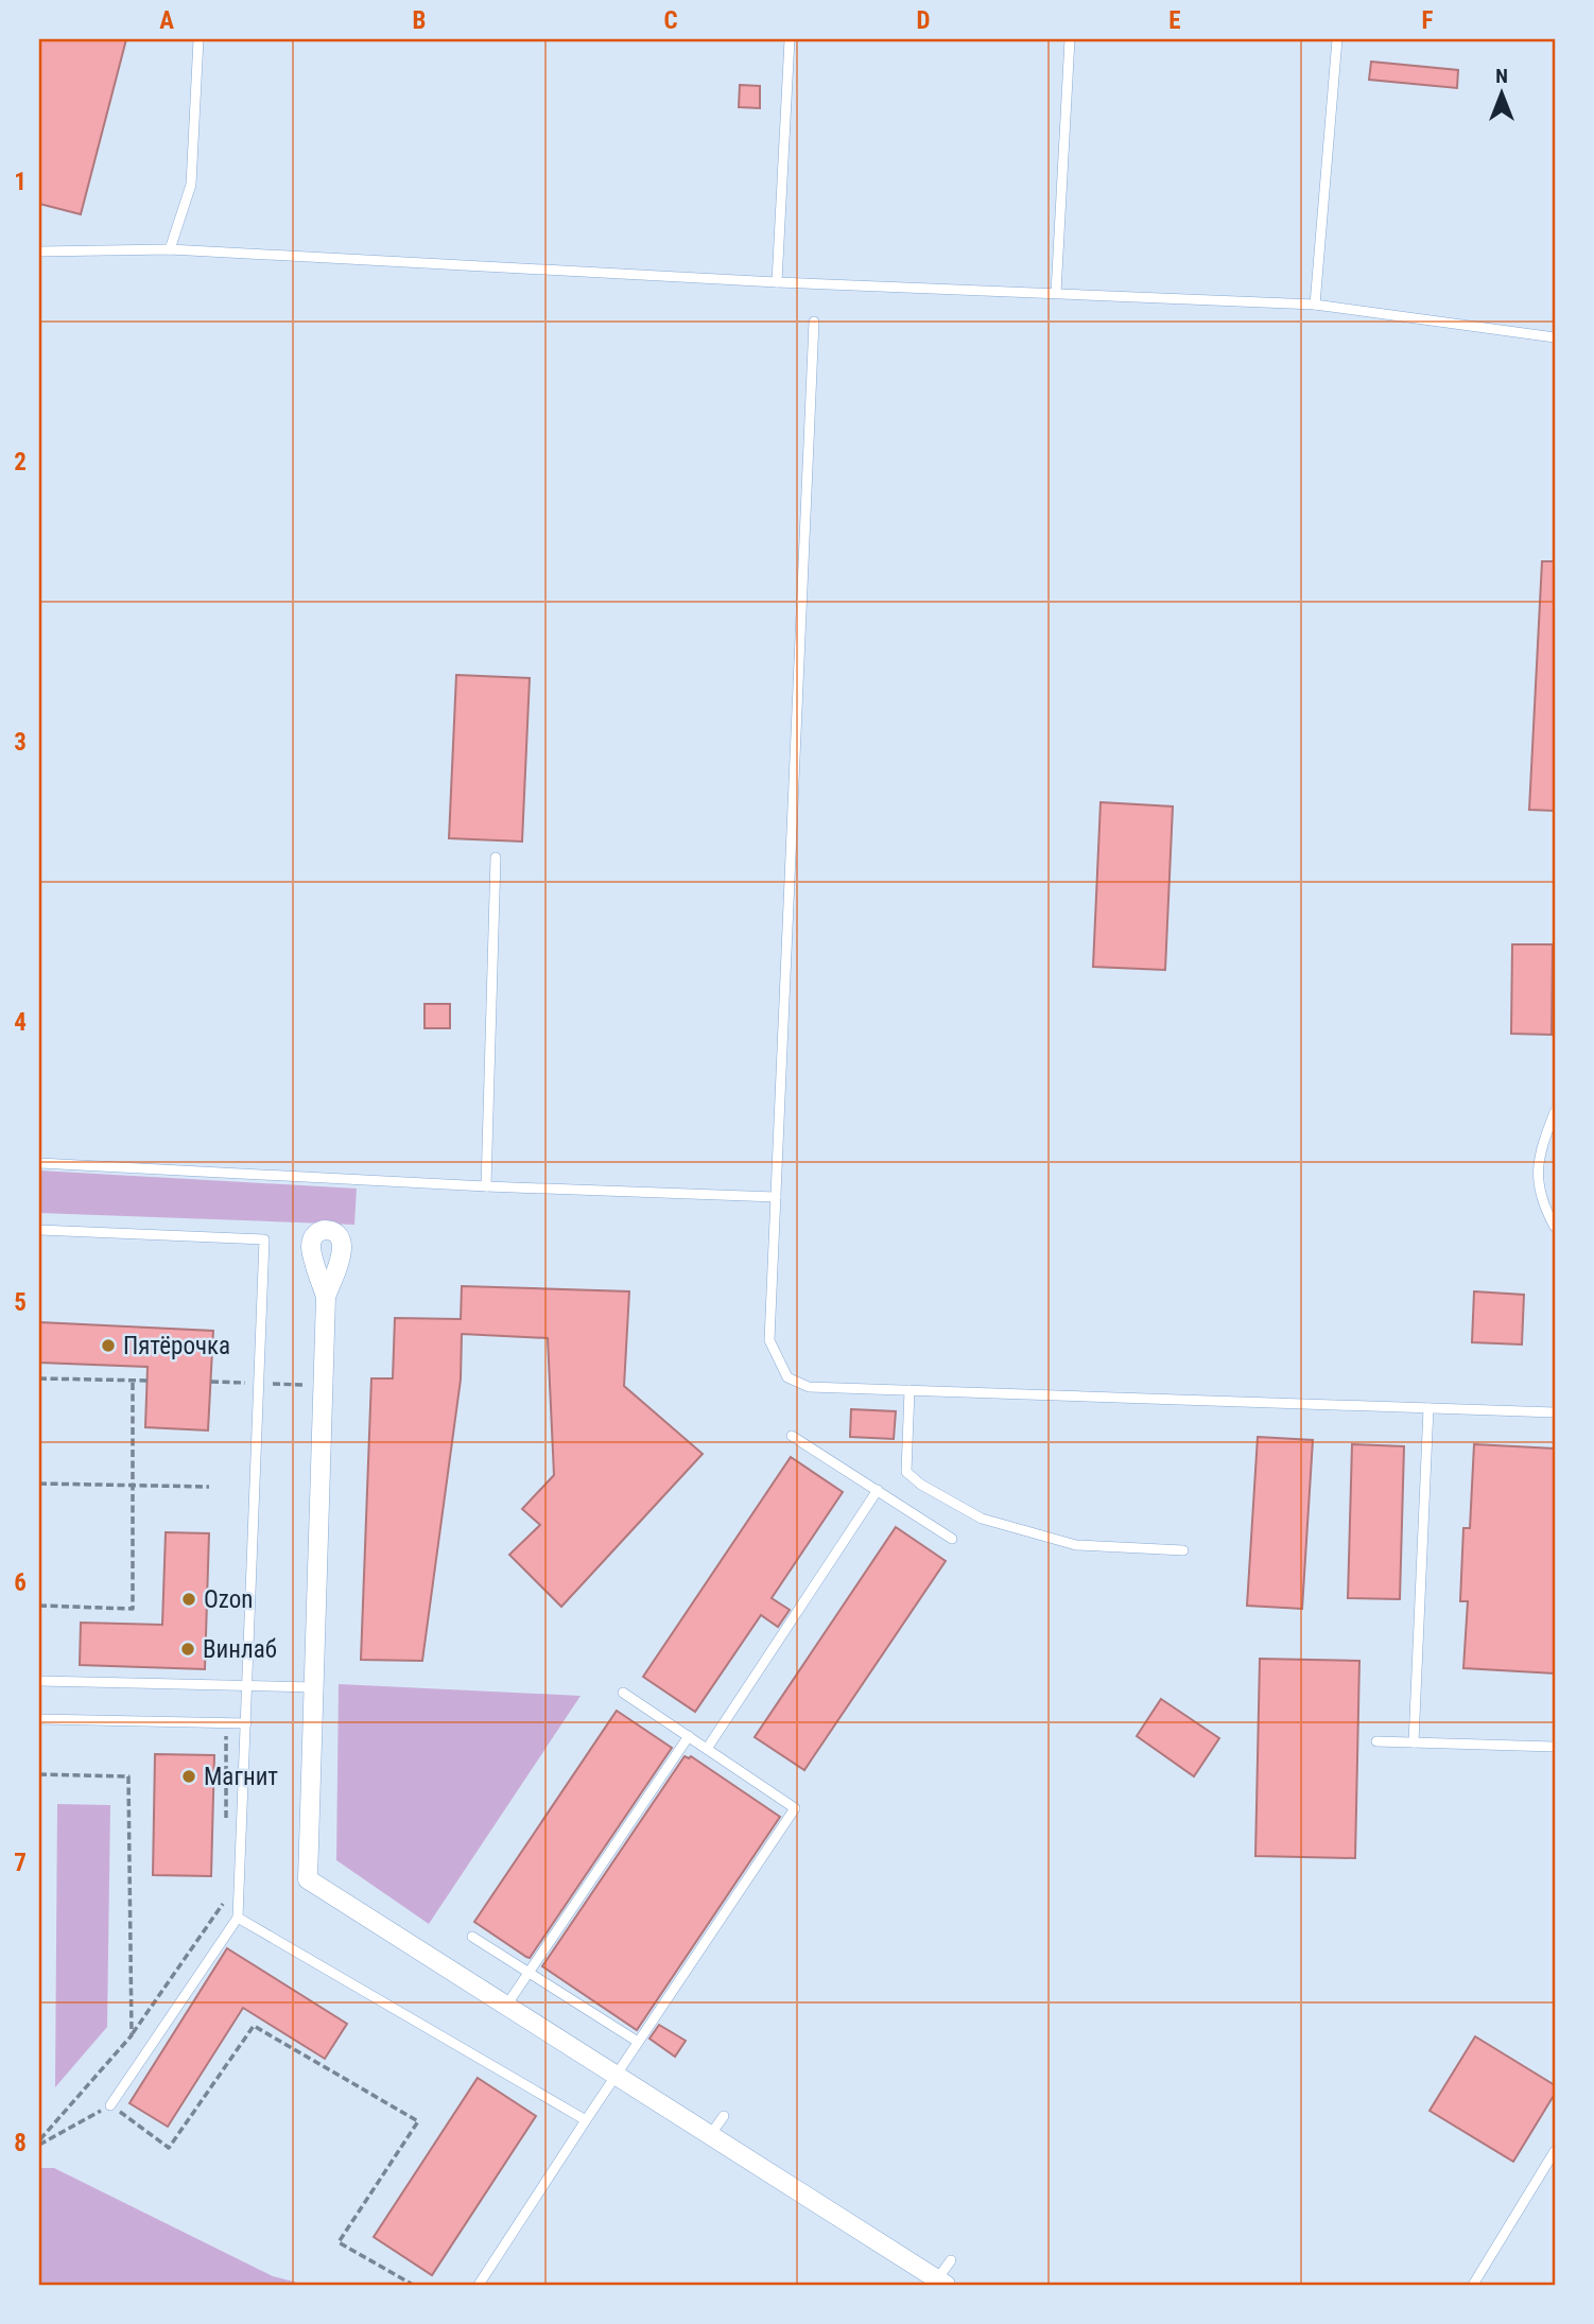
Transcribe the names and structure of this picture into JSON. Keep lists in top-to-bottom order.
{
  "places": [
    "Пятёрочка",
    "Ozon",
    "Винлаб",
    "Магнит"
  ],
  "north": "top",
  "grid": {
    "columns": [
      "A",
      "B",
      "C",
      "D",
      "E",
      "F"
    ],
    "rows": [
      "1",
      "2",
      "3",
      "4",
      "5",
      "6",
      "7",
      "8"
    ]
  }
}
